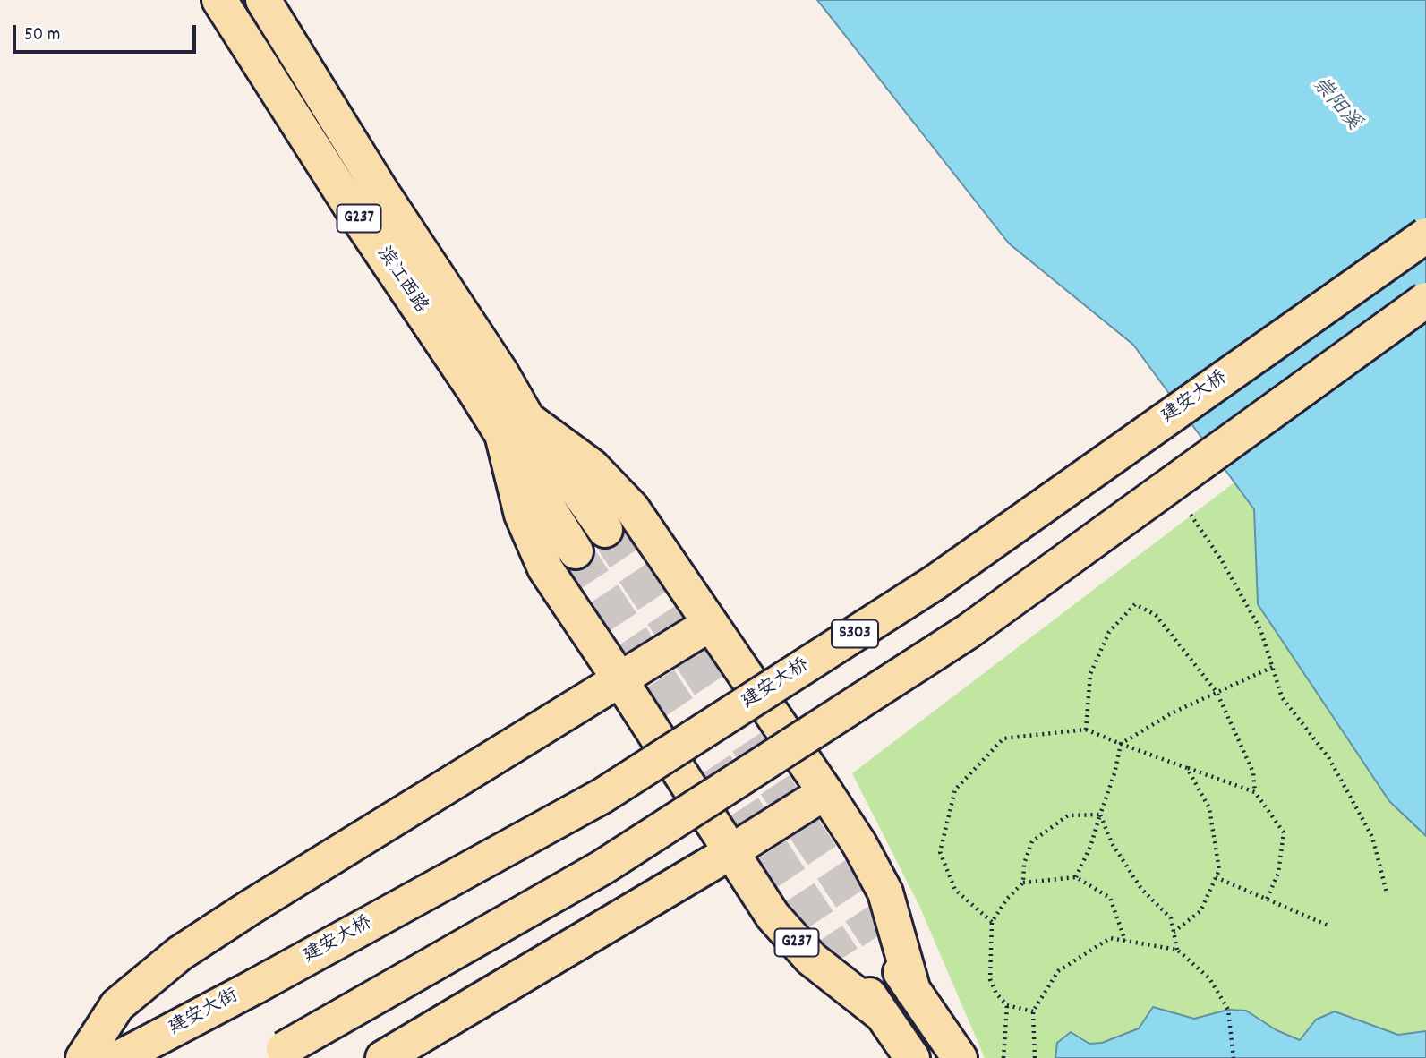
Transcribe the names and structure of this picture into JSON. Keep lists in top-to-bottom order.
{
  "streets": {
    "main road": [
      "G237",
      "滨江西路",
      "建安大桥",
      "S303",
      "建安大街"
    ]
  },
  "crossings": [
    ["G237", "滨江西路"],
    ["建安大桥", "建安大街"]
  ],
  "water": ["崇阳溪"],
  "scale_bar": "50 m"
}
